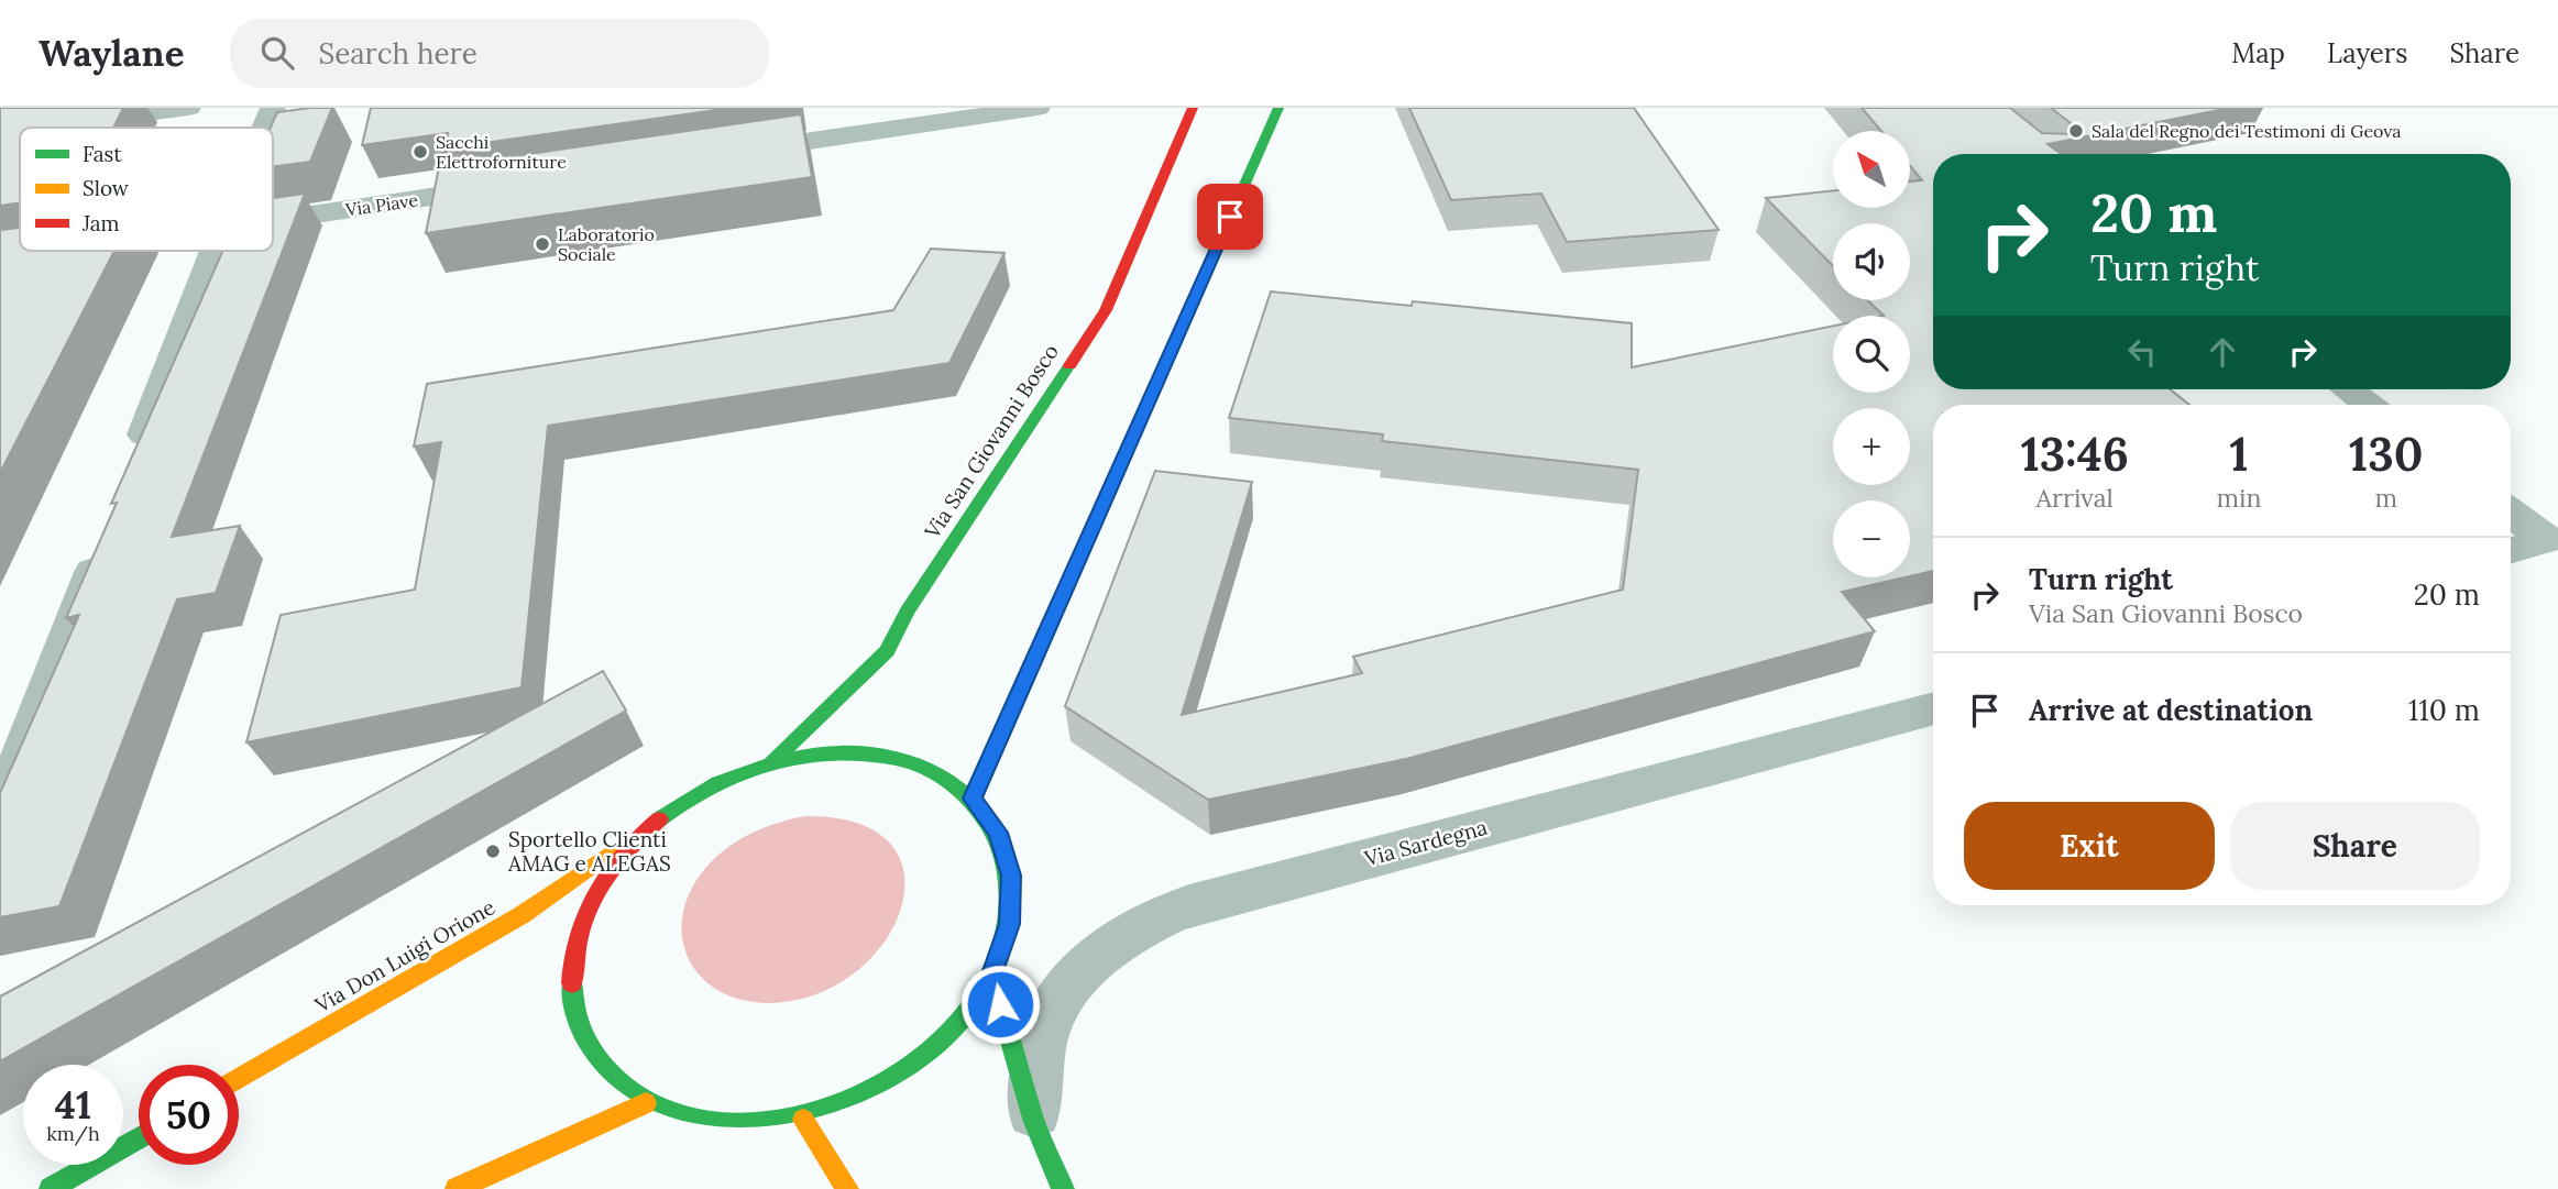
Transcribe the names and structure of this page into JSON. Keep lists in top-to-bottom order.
{
  "streets": {
    "main road": ["Via San Giovanni Bosco", "Via Don Luigi Orione"],
    "street": ["Via Piave", "Via Sardegna"]
  },
  "crossings": [
    ["Via San Giovanni Bosco", "Via Don Luigi Orione"]
  ],
  "places": [
    "Sala del Regno dei Testimoni di Geova",
    "Sacchi Elettroforniture",
    "Laboratorio Sociale",
    "Sportello Clienti AMAG e ALEGAS"
  ],
  "legend": ["Fast", "Slow", "Jam"],
  "north": "top left",
  "page": {
    "header": "Waylane",
    "search": "Search here",
    "nav": ["Map", "Layers", "Share"],
    "map_buttons": ["+", "−"],
    "turn": ["20 m", "Turn right"],
    "eta": [
      "13:46",
      "Arrival",
      "1",
      "min",
      "130",
      "m"
    ],
    "list": [
      {
        "name": "Turn right",
        "note": "Via San Giovanni Bosco",
        "value": "20 m"
      },
      {
        "name": "Arrive at destination",
        "value": "110 m"
      }
    ],
    "buttons": ["Exit", "Share"],
    "speed": "41 km/h",
    "limit": "50"
  }
}
